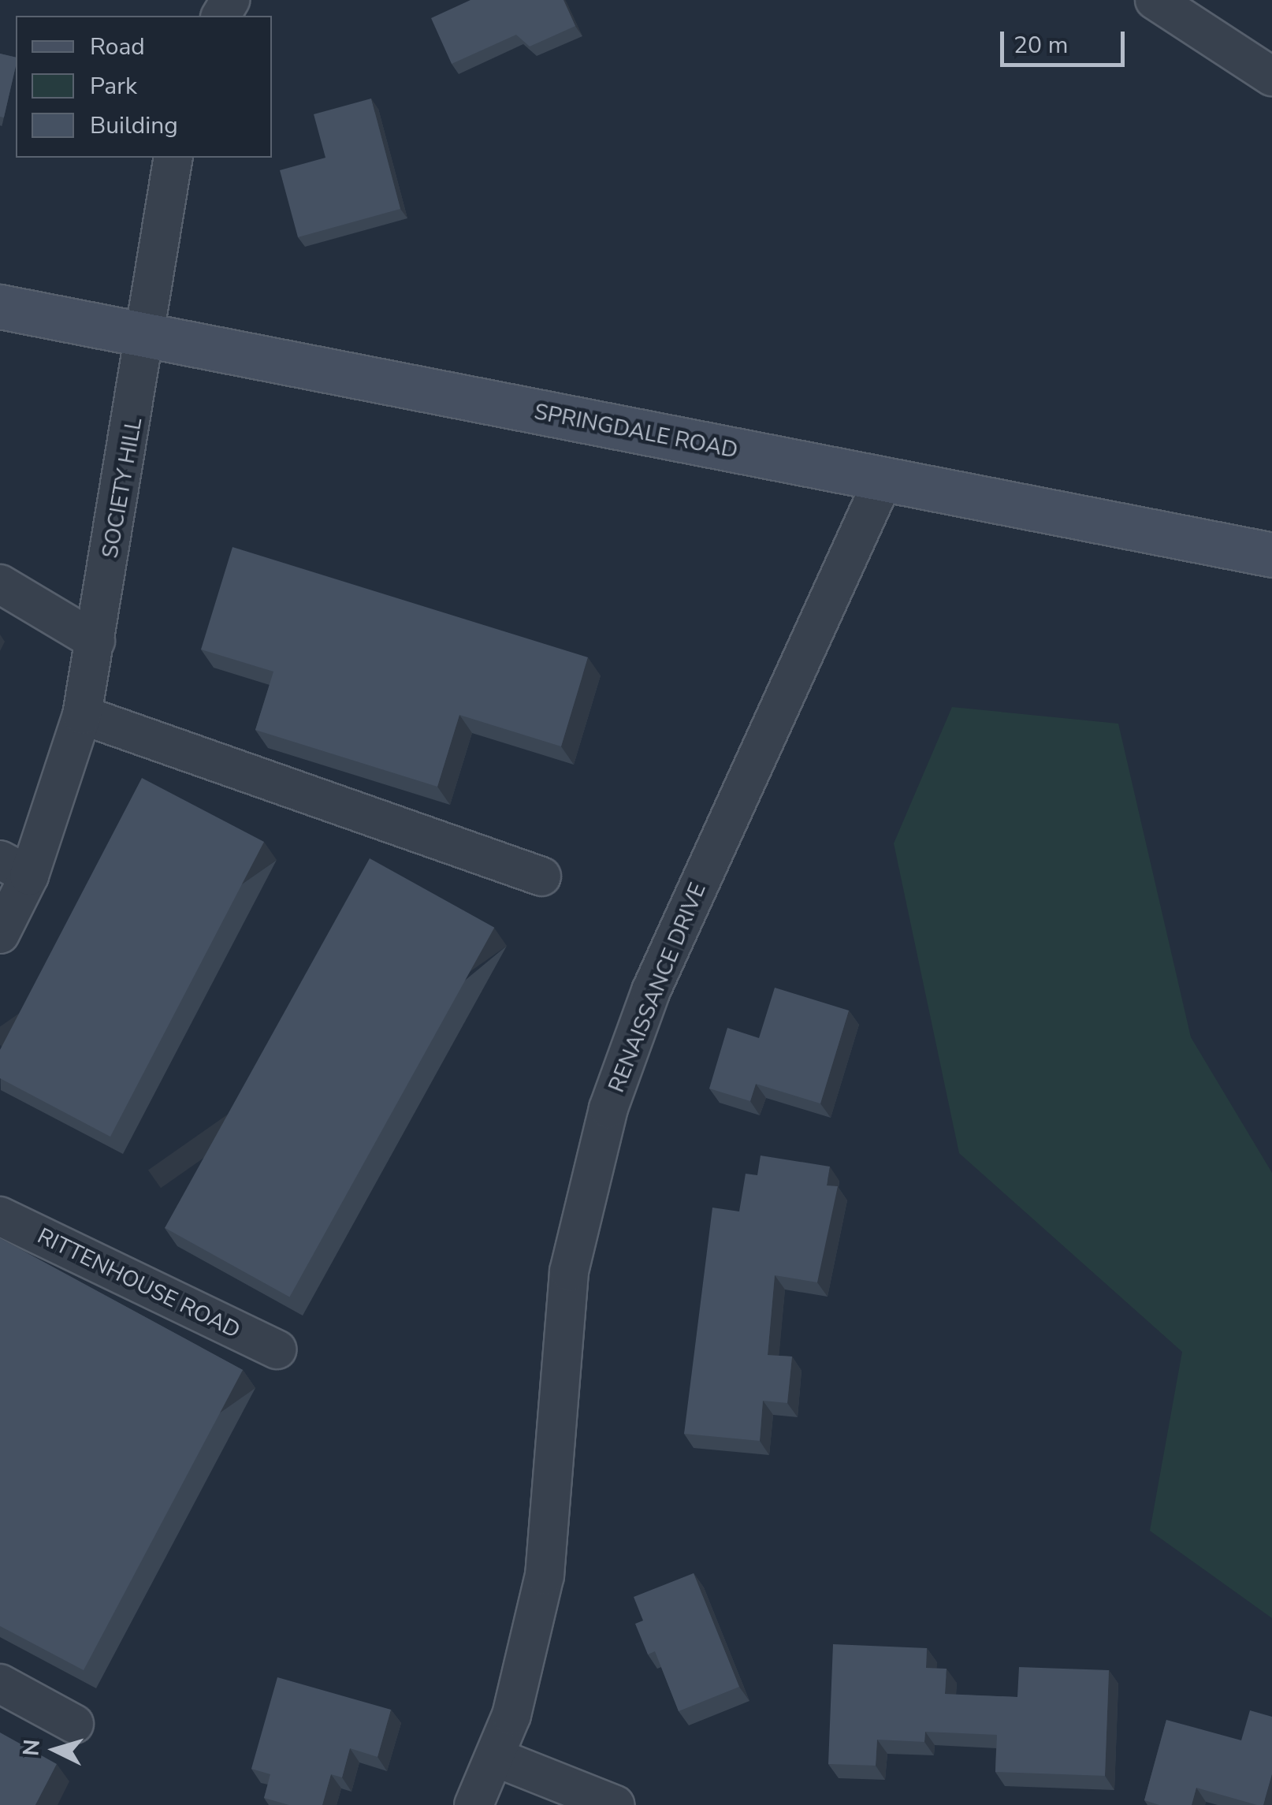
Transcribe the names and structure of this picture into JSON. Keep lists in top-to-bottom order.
{
  "streets": {
    "main road": ["SPRINGDALE ROAD"],
    "street": ["SOCIETY HILL", "RENAISSANCE DRIVE", "RITTENHOUSE ROAD"]
  },
  "crossings": [
    ["SPRINGDALE ROAD", "SOCIETY HILL"],
    ["SPRINGDALE ROAD", "RENAISSANCE DRIVE"]
  ],
  "legend": ["Road", "Park", "Building"],
  "scale_bar": "20 m",
  "north": "left"
}
